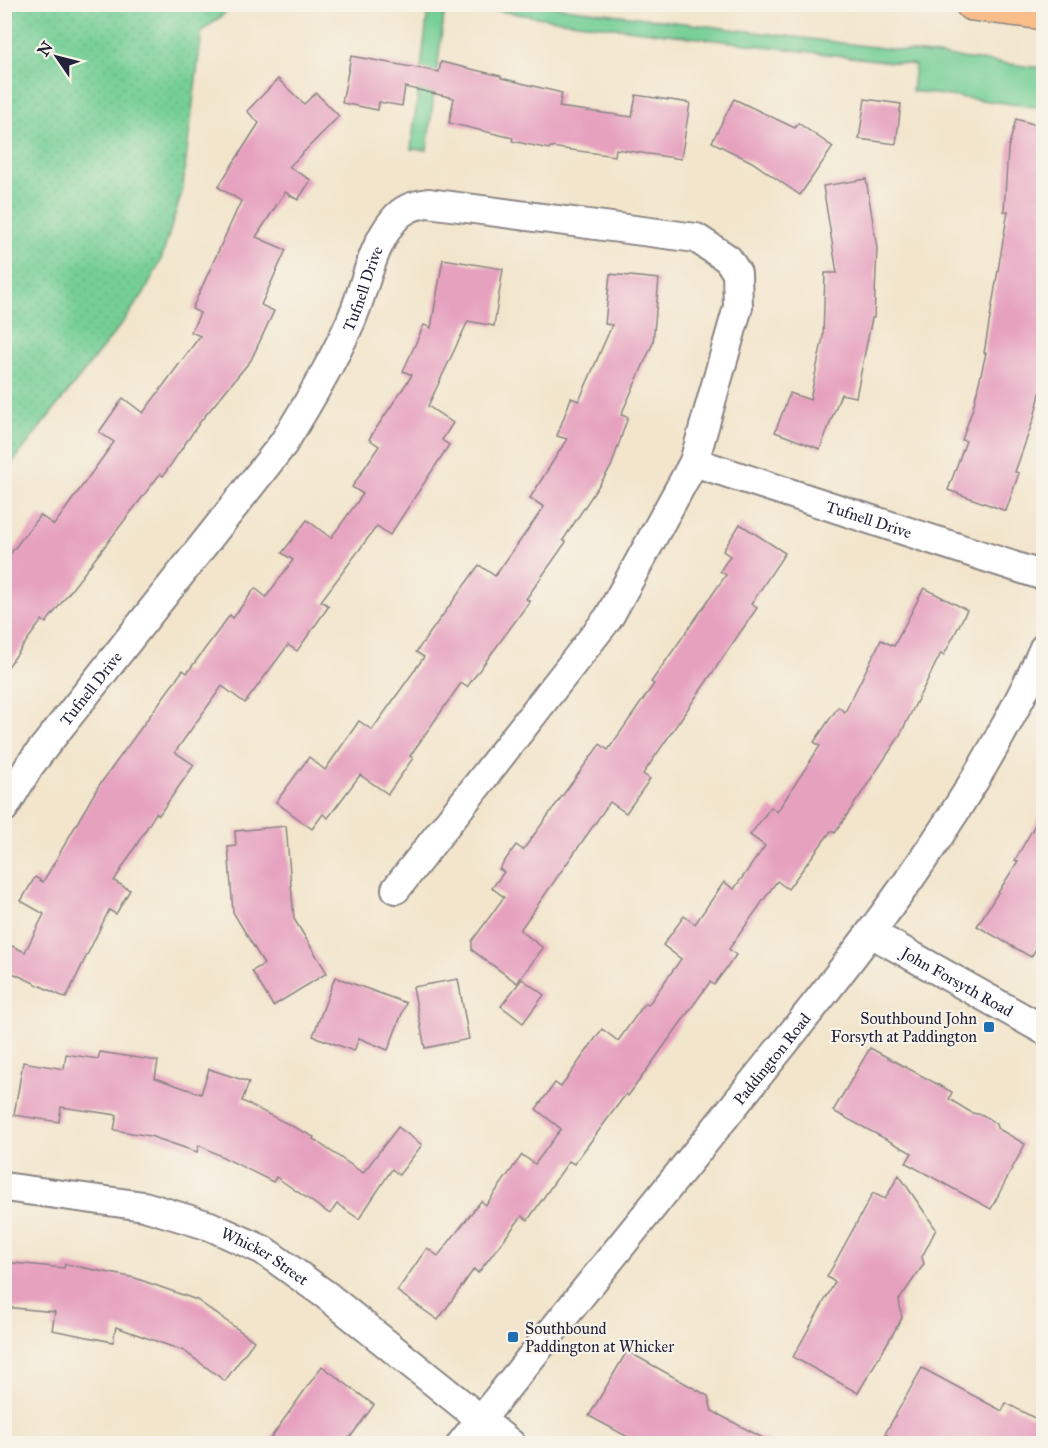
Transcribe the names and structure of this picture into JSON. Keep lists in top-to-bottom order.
{
  "streets": {
    "street": [
      "Tufnell Drive",
      "John Forsyth Road",
      "Paddington Road",
      "Whicker Street"
    ]
  },
  "crossings": [
    ["John Forsyth Road", "Paddington Road"],
    ["Paddington Road", "Whicker Street"]
  ],
  "places": {
    "transit": ["Southbound John Forsyth at Paddington", "Southbound Paddington at Whicker"]
  },
  "north": "top left"
}
